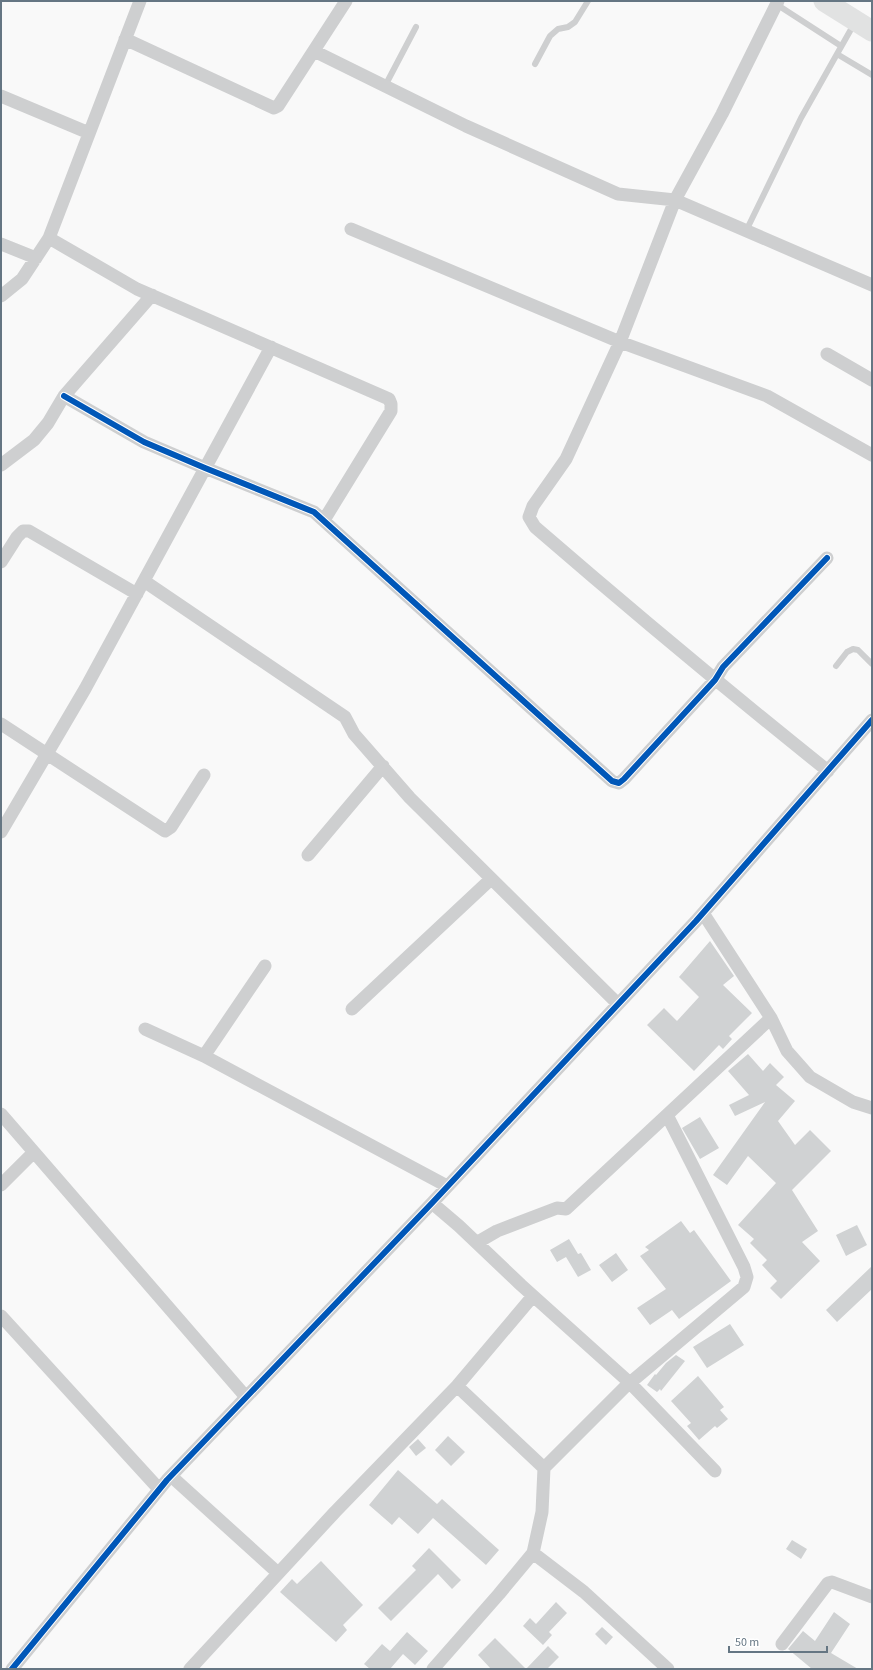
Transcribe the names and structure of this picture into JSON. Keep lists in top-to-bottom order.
{
  "scale_bar": "50 m"
}
